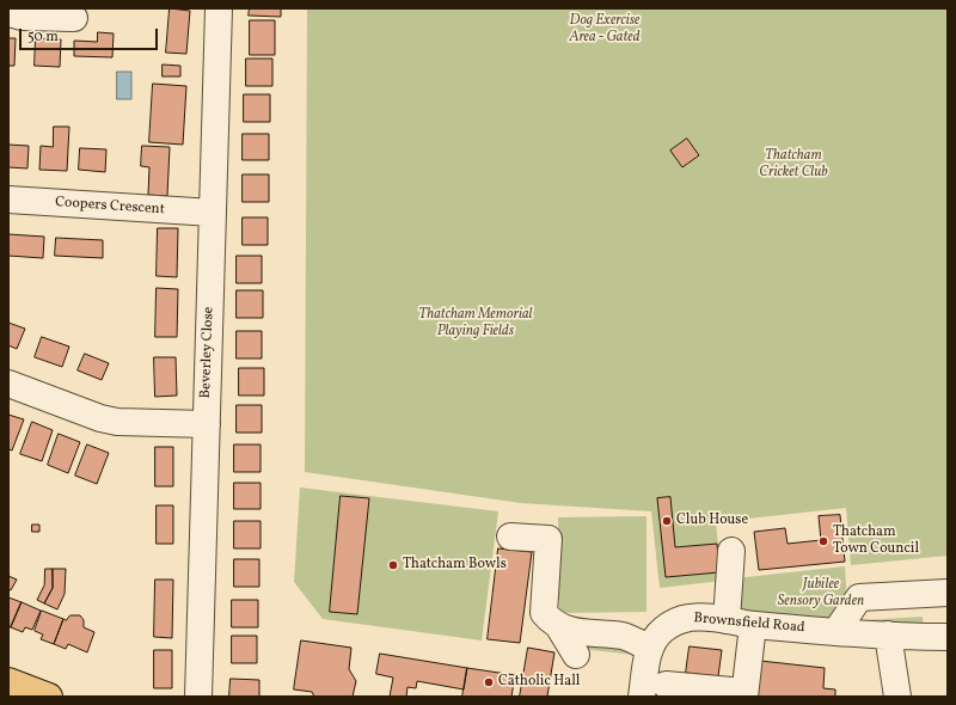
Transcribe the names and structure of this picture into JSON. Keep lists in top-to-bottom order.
{
  "streets": {
    "street": ["Coopers Crescent", "Beverley Close", "Brownsfield Road"]
  },
  "crossings": [
    ["Coopers Crescent", "Beverley Close"]
  ],
  "parks": [
    "Dog Exercise Area - Gated",
    "Thatcham Cricket Club",
    "Thatcham Memorial Playing Fields",
    "Jubilee Sensory Garden"
  ],
  "places": [
    "Club House",
    "Thatcham Town Council",
    "Thatcham Bowls",
    "Catholic Hall"
  ],
  "scale_bar": "50 m"
}
